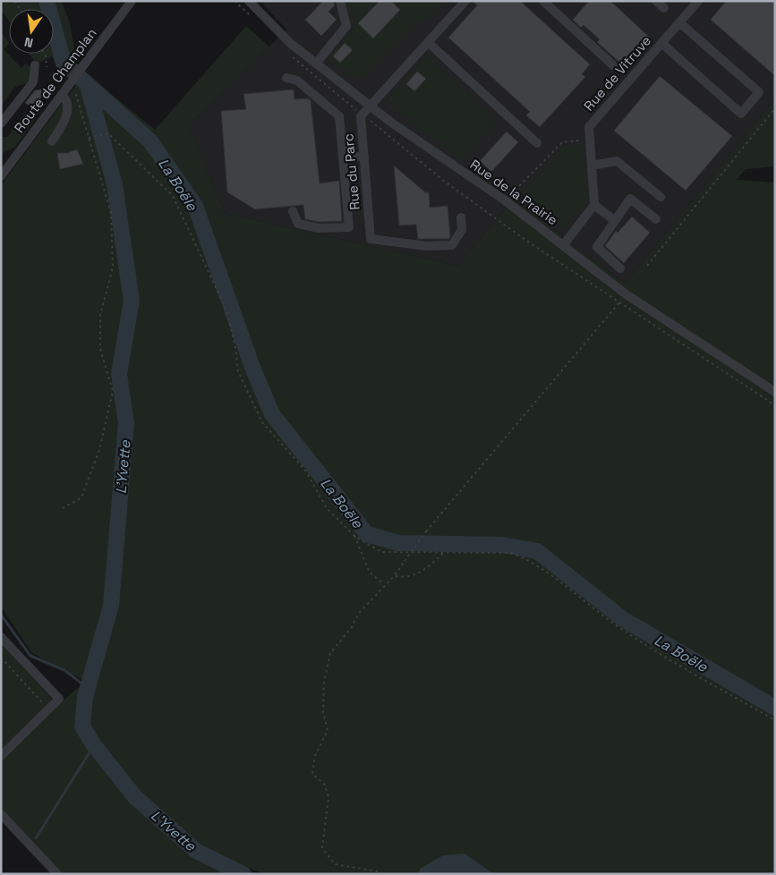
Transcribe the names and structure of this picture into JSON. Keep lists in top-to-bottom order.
{
  "streets": {
    "street": [
      "Rue de Vitruve",
      "Route de Champlan",
      "Rue du Parc",
      "Rue de la Prairie"
    ]
  },
  "crossings": [
    ["Rue du Parc", "Rue de la Prairie"]
  ],
  "water": ["La Boële", "L'Yvette"],
  "north": "bottom"
}
